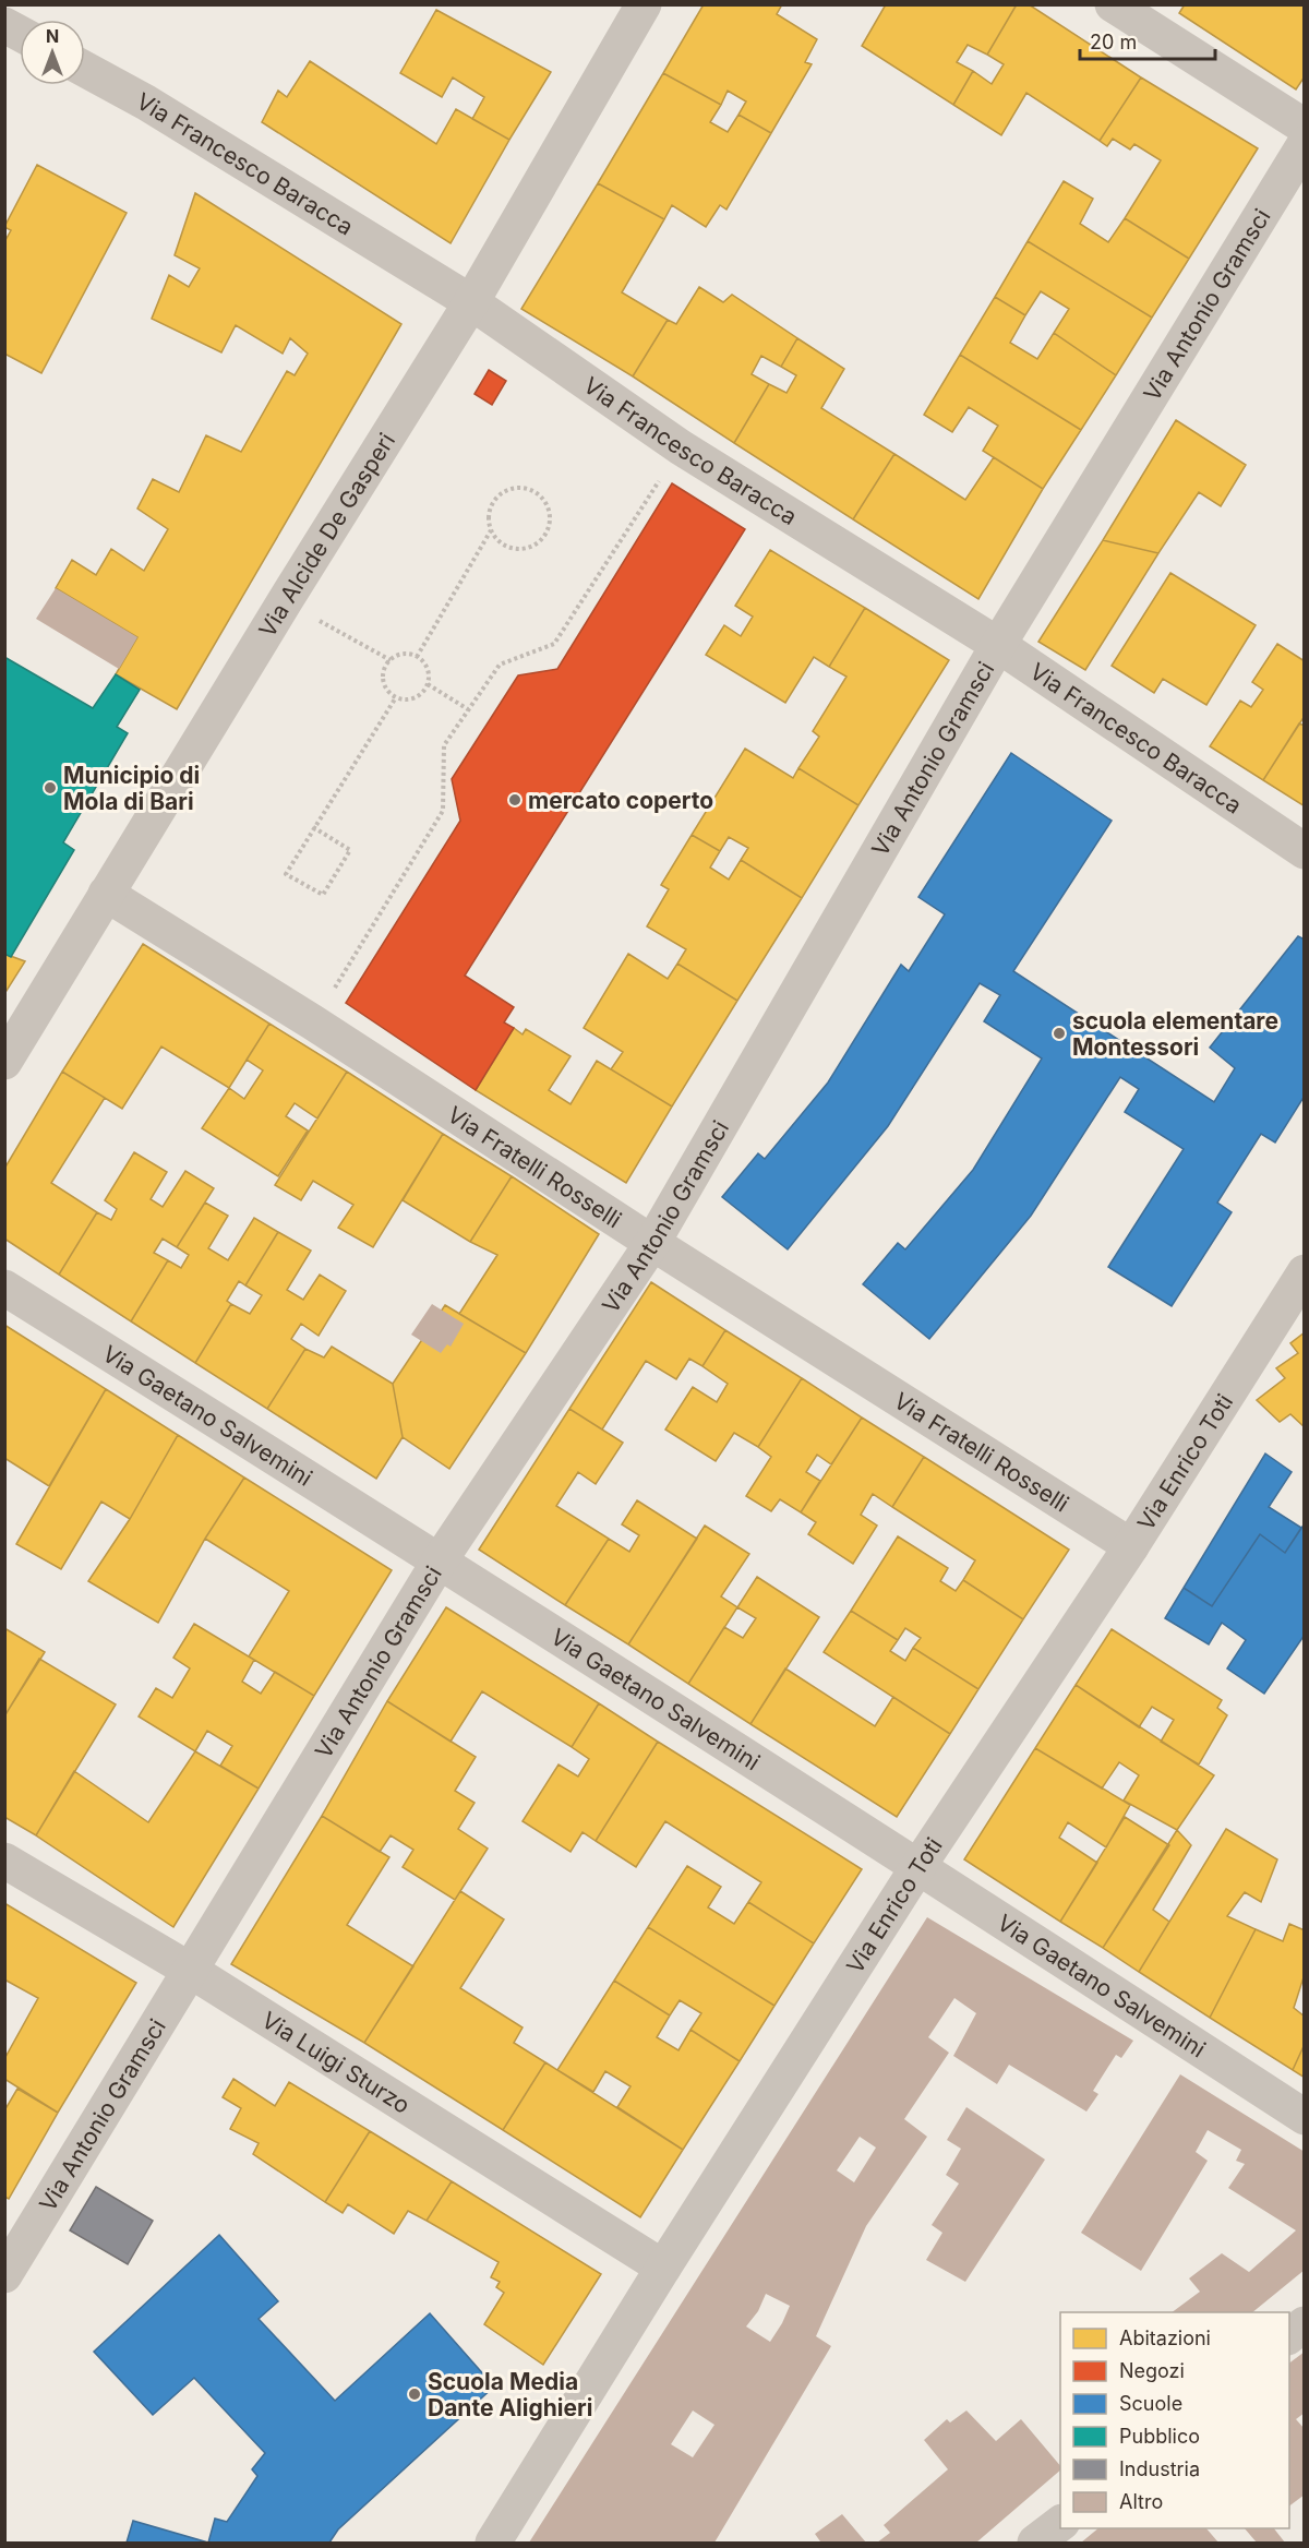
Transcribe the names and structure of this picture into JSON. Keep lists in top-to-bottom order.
{
  "streets": {
    "street": [
      "Via Francesco Baracca",
      "Via Antonio Gramsci",
      "Via Alcide De Gasperi",
      "Via Fratelli Rosselli",
      "Via Gaetano Salvemini",
      "Via Enrico Toti",
      "Via Luigi Sturzo"
    ]
  },
  "crossings": [
    ["Via Francesco Baracca", "Via Antonio Gramsci"],
    ["Via Francesco Baracca", "Via Alcide De Gasperi"],
    ["Via Antonio Gramsci", "Via Fratelli Rosselli"],
    ["Via Antonio Gramsci", "Via Gaetano Salvemini"],
    ["Via Antonio Gramsci", "Via Luigi Sturzo"],
    ["Via Alcide De Gasperi", "Via Fratelli Rosselli"],
    ["Via Fratelli Rosselli", "Via Enrico Toti"],
    ["Via Gaetano Salvemini", "Via Enrico Toti"],
    ["Via Enrico Toti", "Via Luigi Sturzo"]
  ],
  "places": [
    "Municipio di Mola di Bari",
    "mercato coperto",
    "scuola elementare Montessori",
    "Scuola Media Dante Alighieri"
  ],
  "legend": [
    "Abitazioni",
    "Negozi",
    "Scuole",
    "Pubblico",
    "Industria",
    "Altro"
  ],
  "scale_bar": "20 m",
  "north": "top"
}
